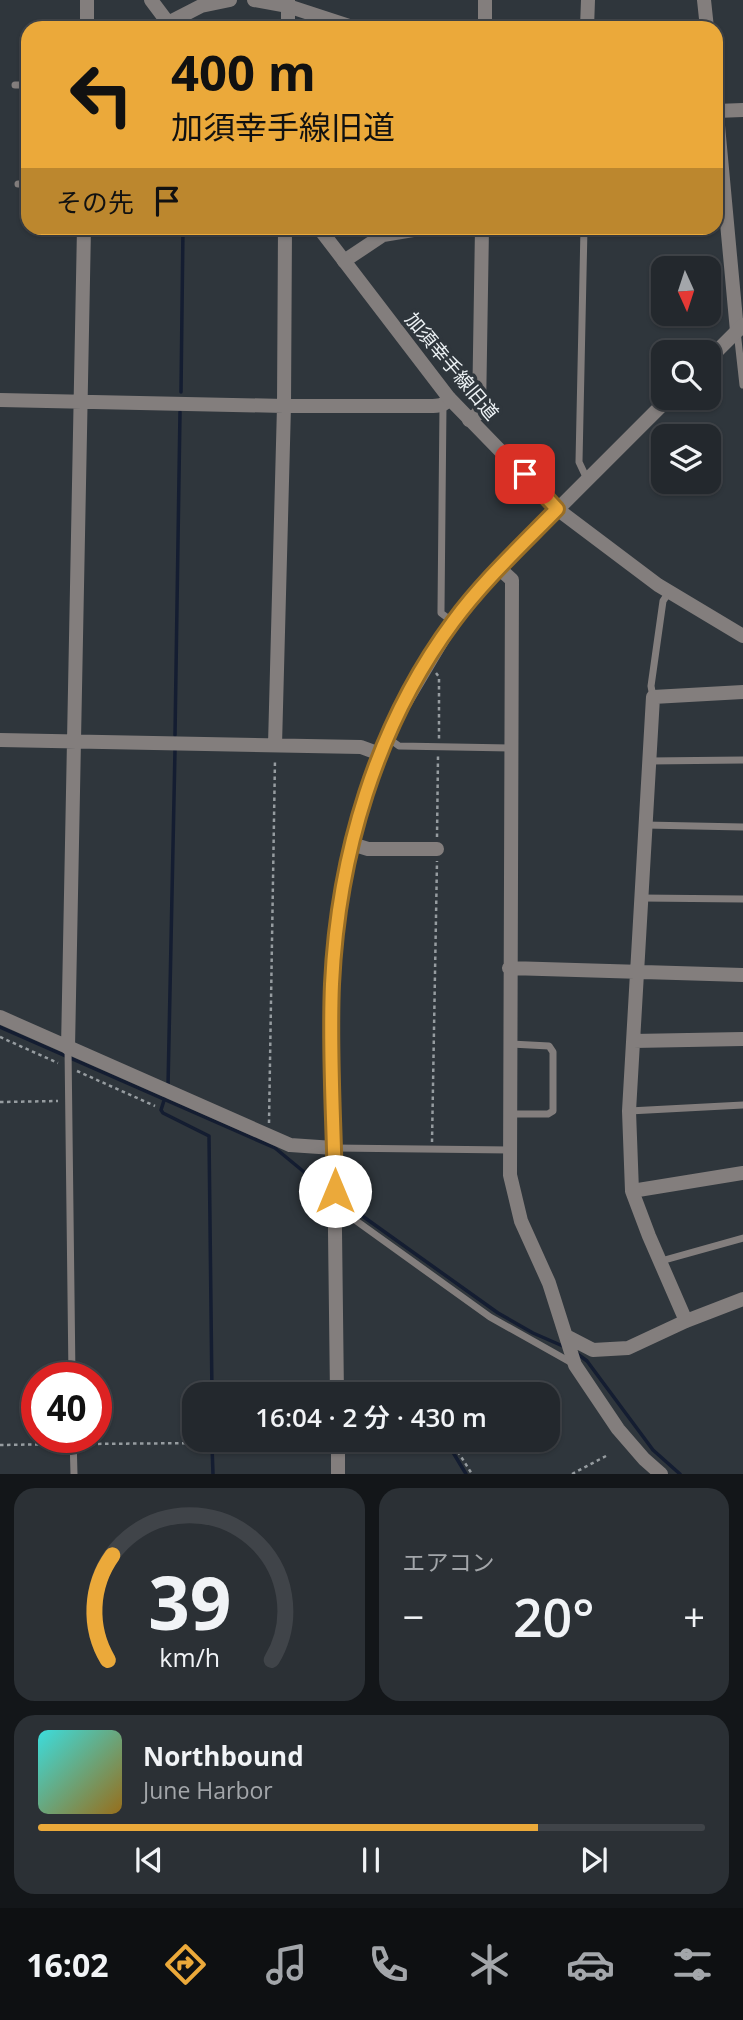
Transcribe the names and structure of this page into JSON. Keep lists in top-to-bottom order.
{
  "streets": {
    "street": ["加須幸手線旧道"]
  },
  "north": "bottom",
  "page": {
    "turn": ["400 m", "加須幸手線旧道"],
    "then": "その先",
    "limit": "40",
    "trip": "16:04 · 2 分 · 430 m",
    "tile": "エアコン",
    "heat": ["−", "20°", "+"],
    "song": ["Northbound", "June Harbor"],
    "tabs": "16:02",
    "gauge": ["39", "km/h"]
  }
}
